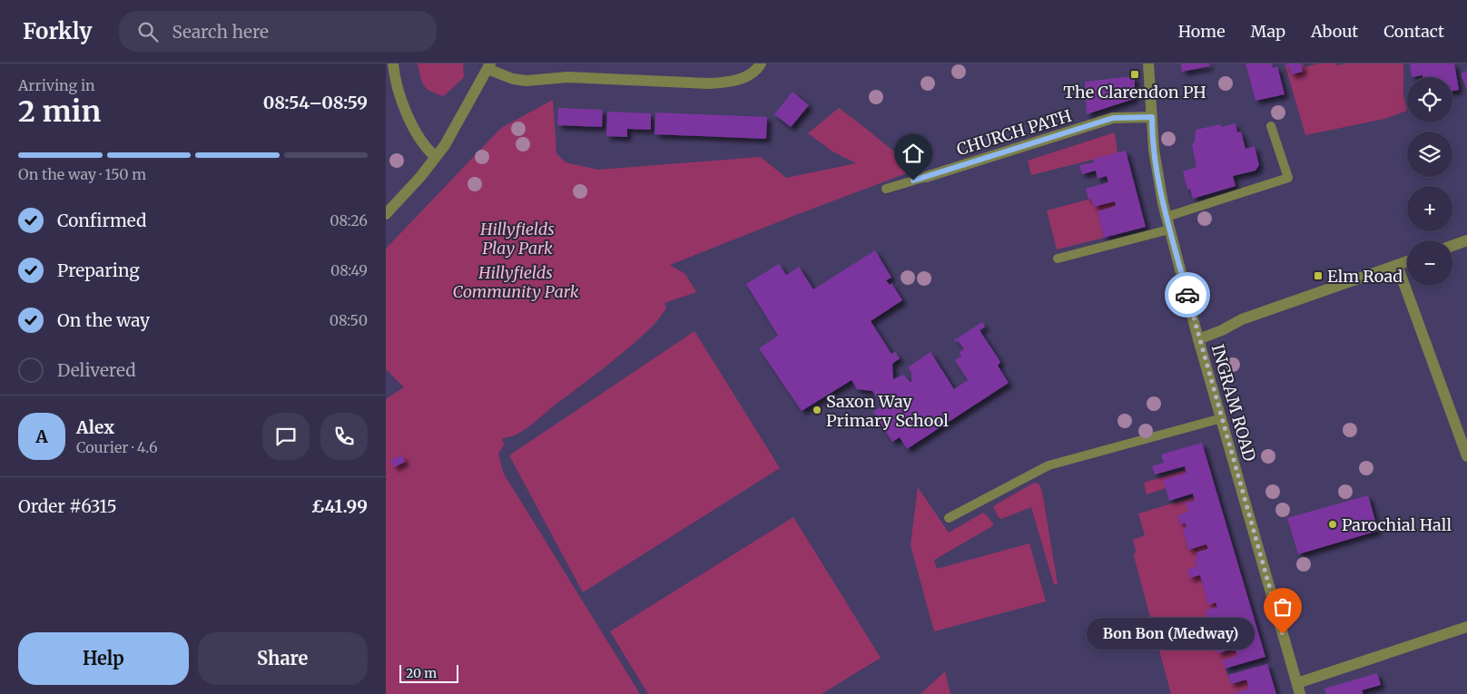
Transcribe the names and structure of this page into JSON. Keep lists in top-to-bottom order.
{
  "streets": {
    "street": ["CHURCH PATH", "INGRAM ROAD"]
  },
  "crossings": [
    ["CHURCH PATH", "INGRAM ROAD"]
  ],
  "parks": ["Hillyfields Play Park", "Hillyfields Community Park"],
  "places": {
    "transit": ["The Clarendon PH", "Elm Road"],
    "other": ["Saxon Way Primary School", "Parochial Hall", "Bon Bon (Medway)"]
  },
  "scale_bar": "20 m",
  "page": {
    "header": "Forkly",
    "search": "Search here",
    "nav": [
      "Home",
      "Map",
      "About",
      "Contact"
    ],
    "heading": ["2 min", "Arriving in", "08:54–08:59"],
    "panel": [
      "Alex",
      "Courier · 4.6",
      "Order #6315",
      "£41.99"
    ],
    "map_buttons": ["+", "−"],
    "bar": "On the way · 150 m",
    "list": [
      ["Confirmed", "08:26"],
      ["Preparing", "08:49"],
      ["On the way", "08:50"],
      "Delivered"
    ],
    "round": "A",
    "bubble": "Bon Bon (Medway)",
    "buttons": ["Help", "Share"],
    "scale": "20 m"
  }
}
